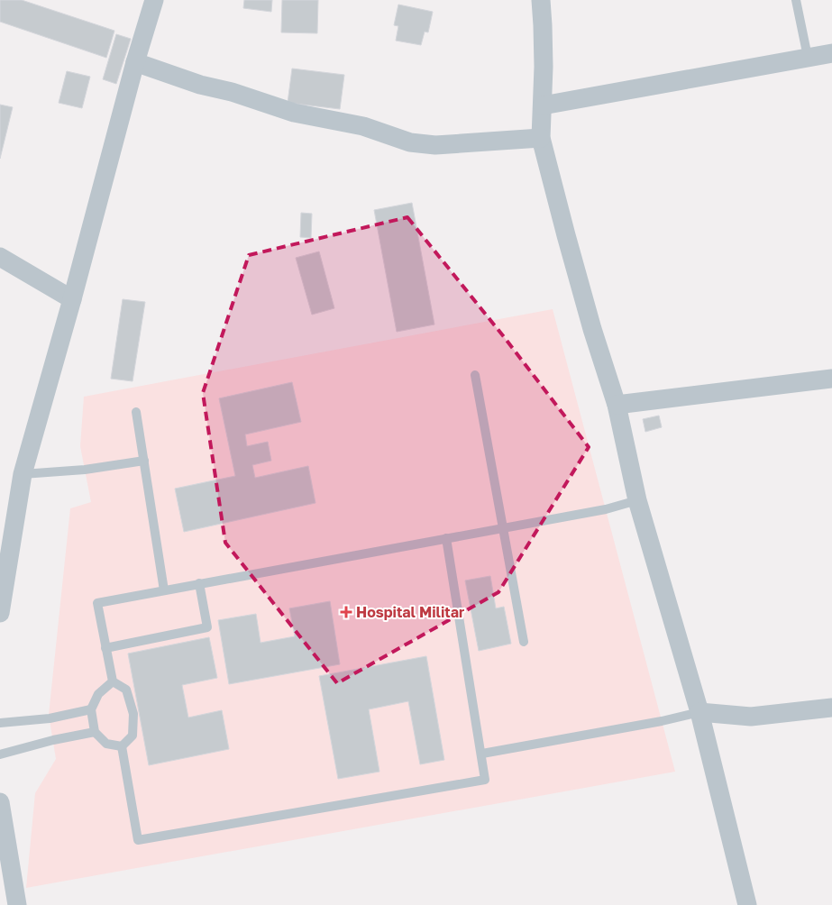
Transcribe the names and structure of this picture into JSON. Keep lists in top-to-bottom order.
{
  "places": {
    "health": ["Hospital Militar"]
  }
}
